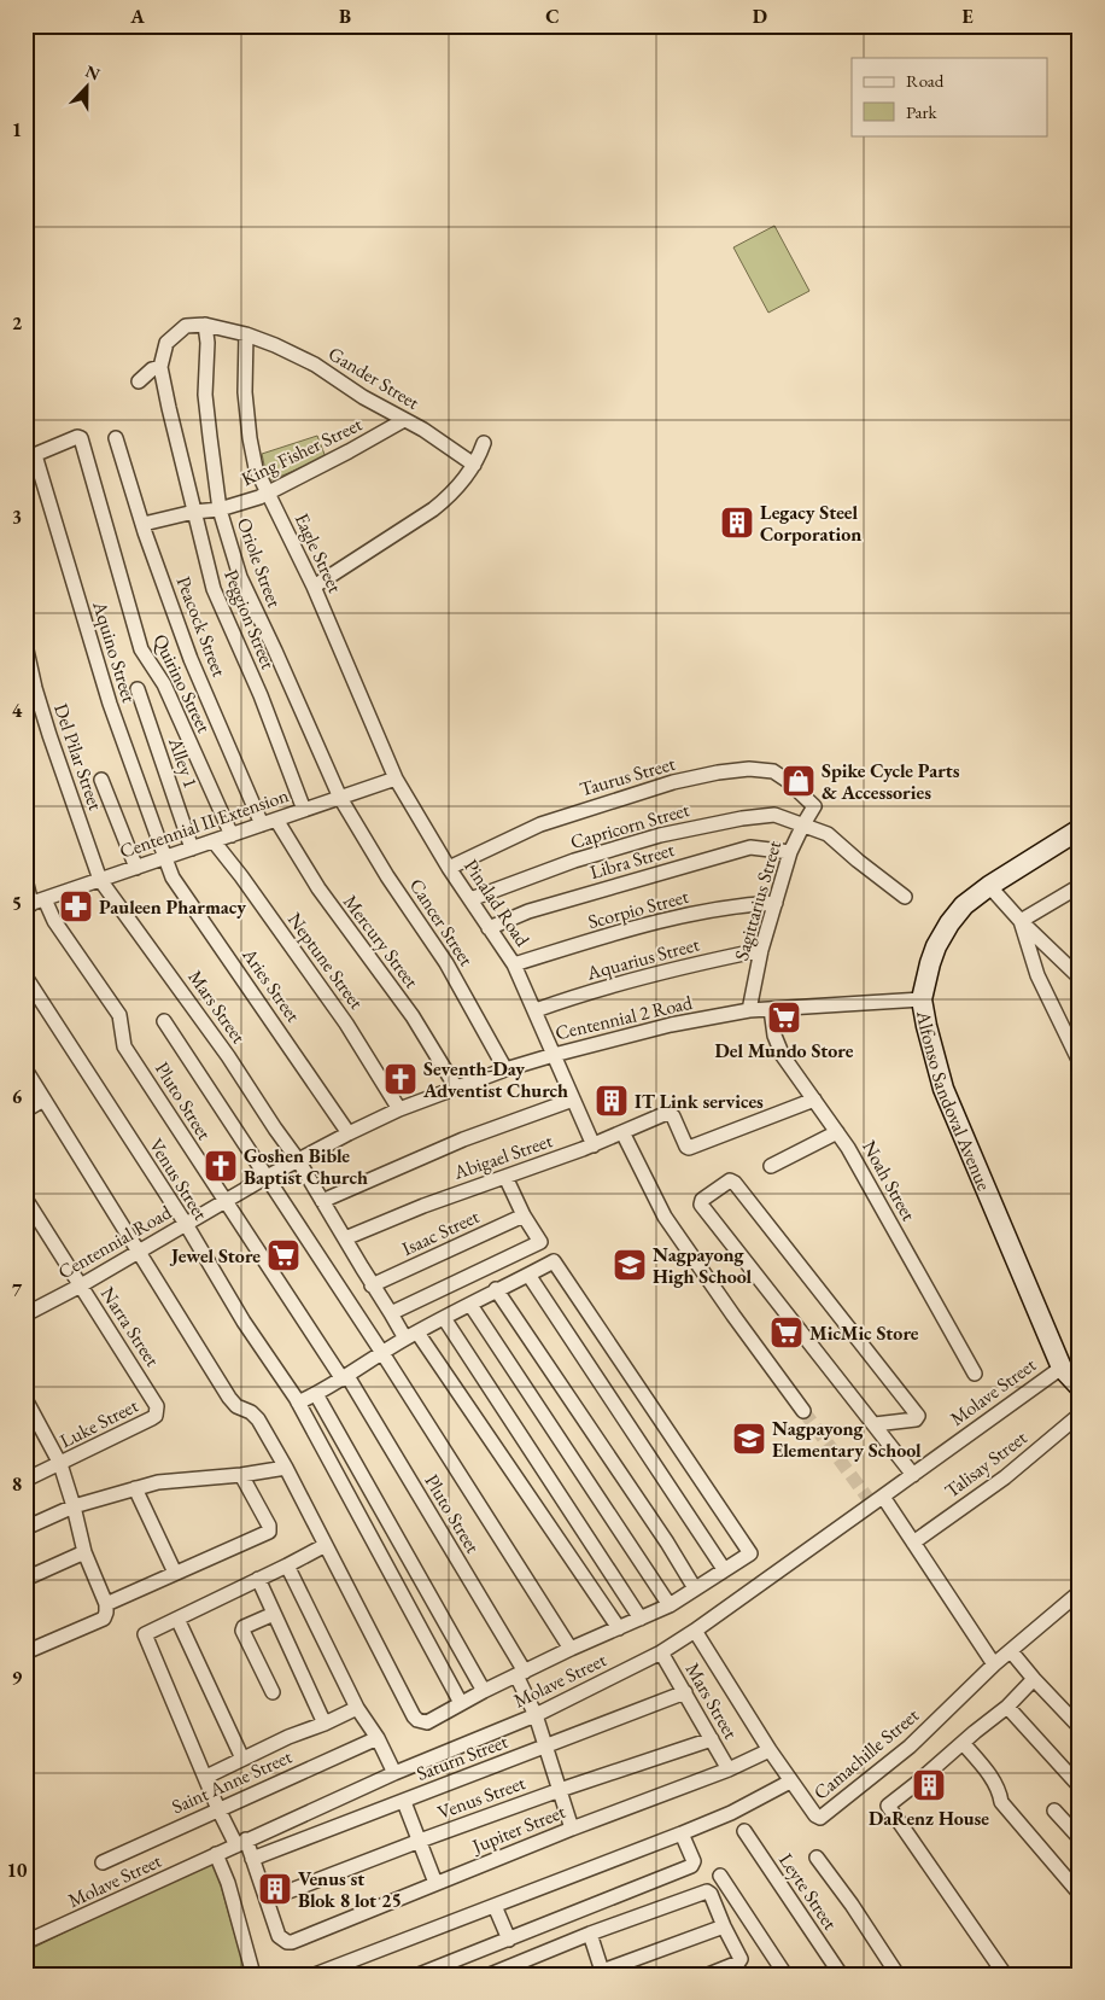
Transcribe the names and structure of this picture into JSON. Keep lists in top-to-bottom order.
{
  "streets": {
    "main road": ["Alfonso Sandoval Avenue"],
    "street": [
      "Gander Street",
      "King Fisher Street",
      "Eagle Street",
      "Oriole Street",
      "Peggion Street",
      "Peacock Street",
      "Aquino Street",
      "Quirino Street",
      "Del Pilar Street",
      "Alley 1",
      "Taurus Street",
      "Centennial II Extension",
      "Capricorn Street",
      "Libra Street",
      "Sagittarius Street",
      "Pinalad Road",
      "Scorpio Street",
      "Cancer Street",
      "Mercury Street",
      "Aquarius Street",
      "Neptune Street",
      "Aries Street",
      "Mars Street",
      "Centennial 2 Road",
      "Pluto Street",
      "Abigael Street",
      "Venus Street",
      "Noah Street",
      "Isaac Street",
      "Centennial Road",
      "Narra Street",
      "Molave Street",
      "Luke Street",
      "Talisay Street",
      "Camachille Street",
      "Saturn Street",
      "Saint Anne Street",
      "Jupiter Street",
      "Leyte Street"
    ]
  },
  "crossings": [
    ["Gander Street", "King Fisher Street"],
    ["Gander Street", "Eagle Street"],
    ["Gander Street", "Oriole Street"],
    ["King Fisher Street", "Eagle Street"],
    ["King Fisher Street", "Oriole Street"],
    ["King Fisher Street", "Peggion Street"],
    ["King Fisher Street", "Peacock Street"],
    ["Eagle Street", "Centennial II Extension"],
    ["Eagle Street", "Pinalad Road"],
    ["Oriole Street", "Centennial II Extension"],
    ["Oriole Street", "Cancer Street"],
    ["Peggion Street", "Centennial II Extension"],
    ["Peacock Street", "Centennial II Extension"],
    ["Aquino Street", "Quirino Street"],
    ["Aquino Street", "Centennial II Extension"],
    ["Aquino Street", "Aries Street"],
    ["Quirino Street", "Centennial II Extension"],
    ["Del Pilar Street", "Centennial II Extension"],
    ["Del Pilar Street", "Mars Street"],
    ["Alley 1", "Centennial II Extension"],
    ["Taurus Street", "Sagittarius Street"],
    ["Taurus Street", "Pinalad Road"],
    ["Centennial II Extension", "Pinalad Road"],
    ["Centennial II Extension", "Cancer Street"],
    ["Centennial II Extension", "Mercury Street"],
    ["Centennial II Extension", "Neptune Street"],
    ["Centennial II Extension", "Aries Street"],
    ["Centennial II Extension", "Mars Street"],
    ["Centennial II Extension", "Pluto Street"],
    ["Capricorn Street", "Sagittarius Street"],
    ["Capricorn Street", "Pinalad Road"],
    ["Libra Street", "Sagittarius Street"],
    ["Libra Street", "Pinalad Road"],
    ["Sagittarius Street", "Scorpio Street"],
    ["Sagittarius Street", "Aquarius Street"],
    ["Sagittarius Street", "Centennial 2 Road"],
    ["Pinalad Road", "Scorpio Street"],
    ["Pinalad Road", "Aquarius Street"],
    ["Pinalad Road", "Centennial 2 Road"],
    ["Pinalad Road", "Abigael Street"],
    ["Cancer Street", "Centennial 2 Road"],
    ["Mercury Street", "Centennial 2 Road"],
    ["Neptune Street", "Centennial 2 Road"],
    ["Aries Street", "Centennial 2 Road"],
    ["Aries Street", "Centennial Road"],
    ["Mars Street", "Abigael Street"],
    ["Mars Street", "Venus Street"],
    ["Mars Street", "Isaac Street"],
    ["Mars Street", "Centennial Road"],
    ["Mars Street", "Molave Street"],
    ["Mars Street", "Saturn Street"],
    ["Mars Street", "Jupiter Street"],
    ["Centennial 2 Road", "Alfonso Sandoval Avenue"],
    ["Centennial 2 Road", "Noah Street"],
    ["Centennial 2 Road", "Centennial Road"],
    ["Pluto Street", "Centennial Road"],
    ["Alfonso Sandoval Avenue", "Molave Street"],
    ["Abigael Street", "Noah Street"],
    ["Venus Street", "Centennial Road"],
    ["Venus Street", "Jupiter Street"],
    ["Centennial Road", "Narra Street"],
    ["Narra Street", "Luke Street"],
    ["Molave Street", "Camachille Street"],
    ["Camachille Street", "Jupiter Street"]
  ],
  "places": {
    "building": [
      "Legacy Steel Corporation",
      "IT Link services",
      "DaRenz House",
      "Venus st Blok 8 lot 25"
    ],
    "shop": ["Spike Cycle Parts & Accessories"],
    "pharmacy": ["Pauleen Pharmacy"],
    "supermarket": ["Del Mundo Store", "Jewel Store", "MicMic Store"],
    "church": ["Seventh-Day Adventist Church", "Goshen Bible Baptist Church"],
    "school or university": ["Nagpayong High School", "Nagpayong Elementary School"]
  },
  "legend": ["Road", "Park"],
  "north": "top",
  "grid": {
    "columns": [
      "A",
      "B",
      "C",
      "D",
      "E"
    ],
    "rows": [
      "1",
      "2",
      "3",
      "4",
      "5",
      "6",
      "7",
      "8",
      "9",
      "10"
    ]
  }
}
